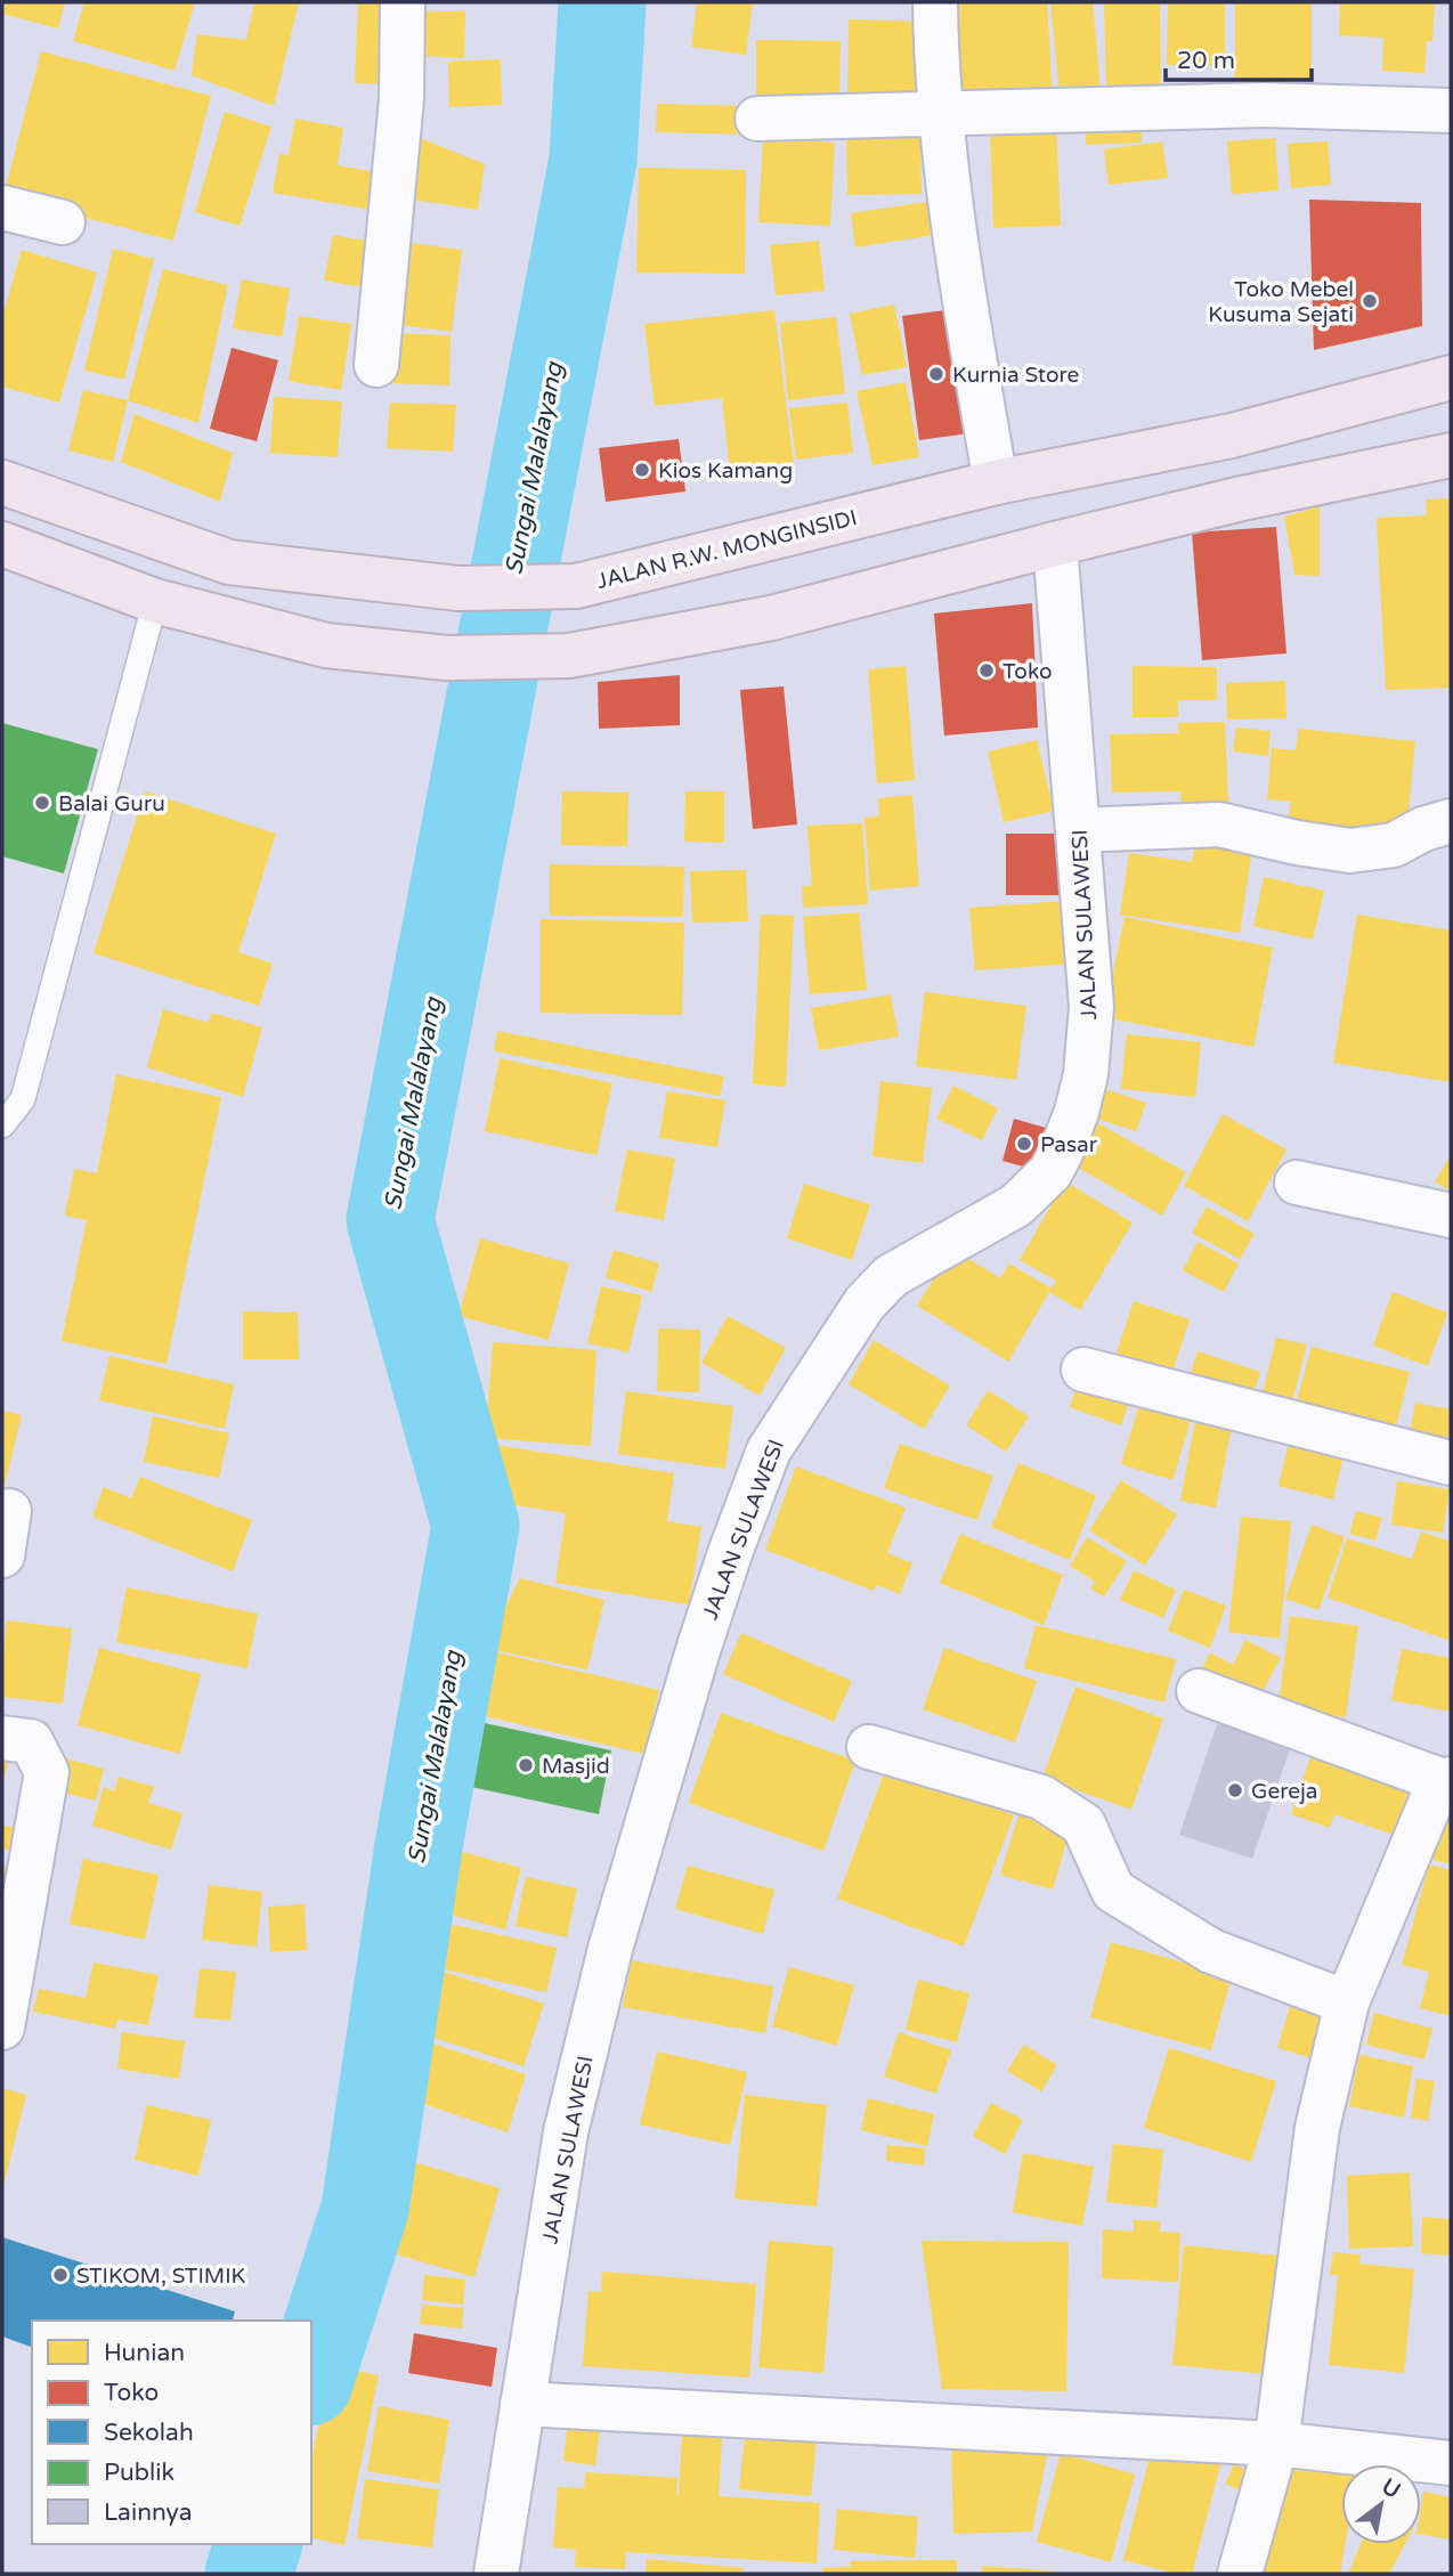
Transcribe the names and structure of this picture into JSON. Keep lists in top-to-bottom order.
{
  "streets": {
    "highway": ["JALAN R.W. MONGINSIDI"],
    "street": ["JALAN SULAWESI"]
  },
  "water": ["Sungai Malalayang"],
  "places": [
    "Toko Mebel Kusuma Sejati",
    "Kurnia Store",
    "Kios Kamang",
    "Toko",
    "Balai Guru",
    "Pasar",
    "Masjid",
    "Gereja",
    "STIKOM, STIMIK"
  ],
  "legend": [
    "Hunian",
    "Toko",
    "Sekolah",
    "Publik",
    "Lainnya"
  ],
  "scale_bar": "20 m",
  "north": "top right"
}
